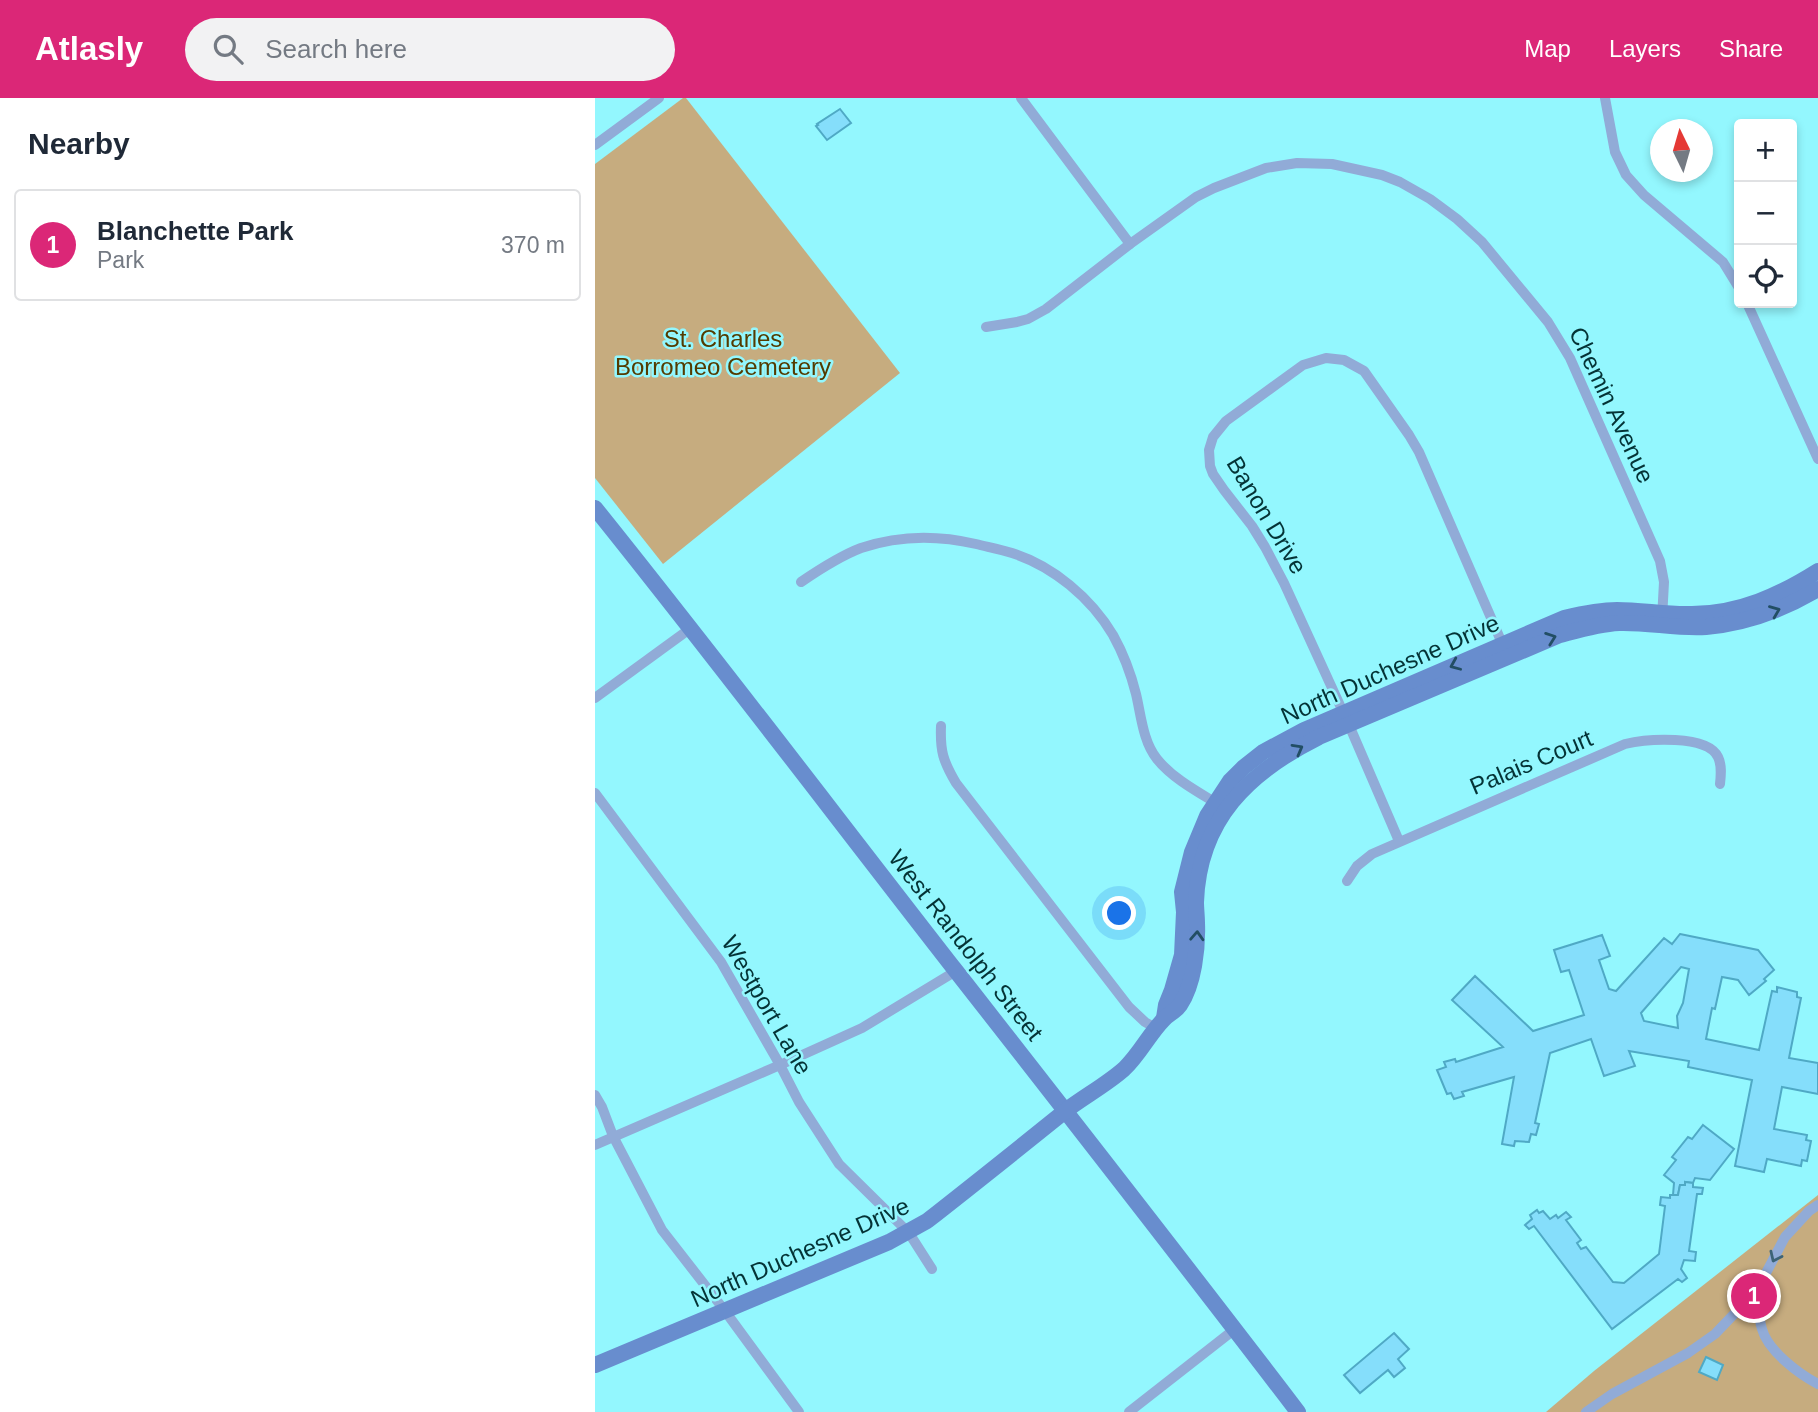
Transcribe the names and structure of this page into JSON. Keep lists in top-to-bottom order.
{
  "streets": {
    "street": [
      "Chemin Avenue",
      "Banon Drive",
      "North Duchesne Drive",
      "Palais Court",
      "West Randolph Street",
      "Westport Lane"
    ]
  },
  "crossings": [
    ["Chemin Avenue", "North Duchesne Drive"],
    ["Banon Drive", "North Duchesne Drive"],
    ["Banon Drive", "Palais Court"],
    ["North Duchesne Drive", "West Randolph Street"],
    ["North Duchesne Drive", "Westport Lane"]
  ],
  "parks": ["St. Charles Borromeo Cemetery"],
  "north": "top",
  "page": {
    "header": "Atlasly",
    "search": "Search here",
    "nav": ["Map", "Layers", "Share"],
    "heading": "Nearby",
    "map_buttons": ["+", "−"],
    "list": [
      {
        "mark": "1",
        "name": "Blanchette Park",
        "note": "Park",
        "value": "370 m"
      }
    ],
    "pins": "1"
  }
}
